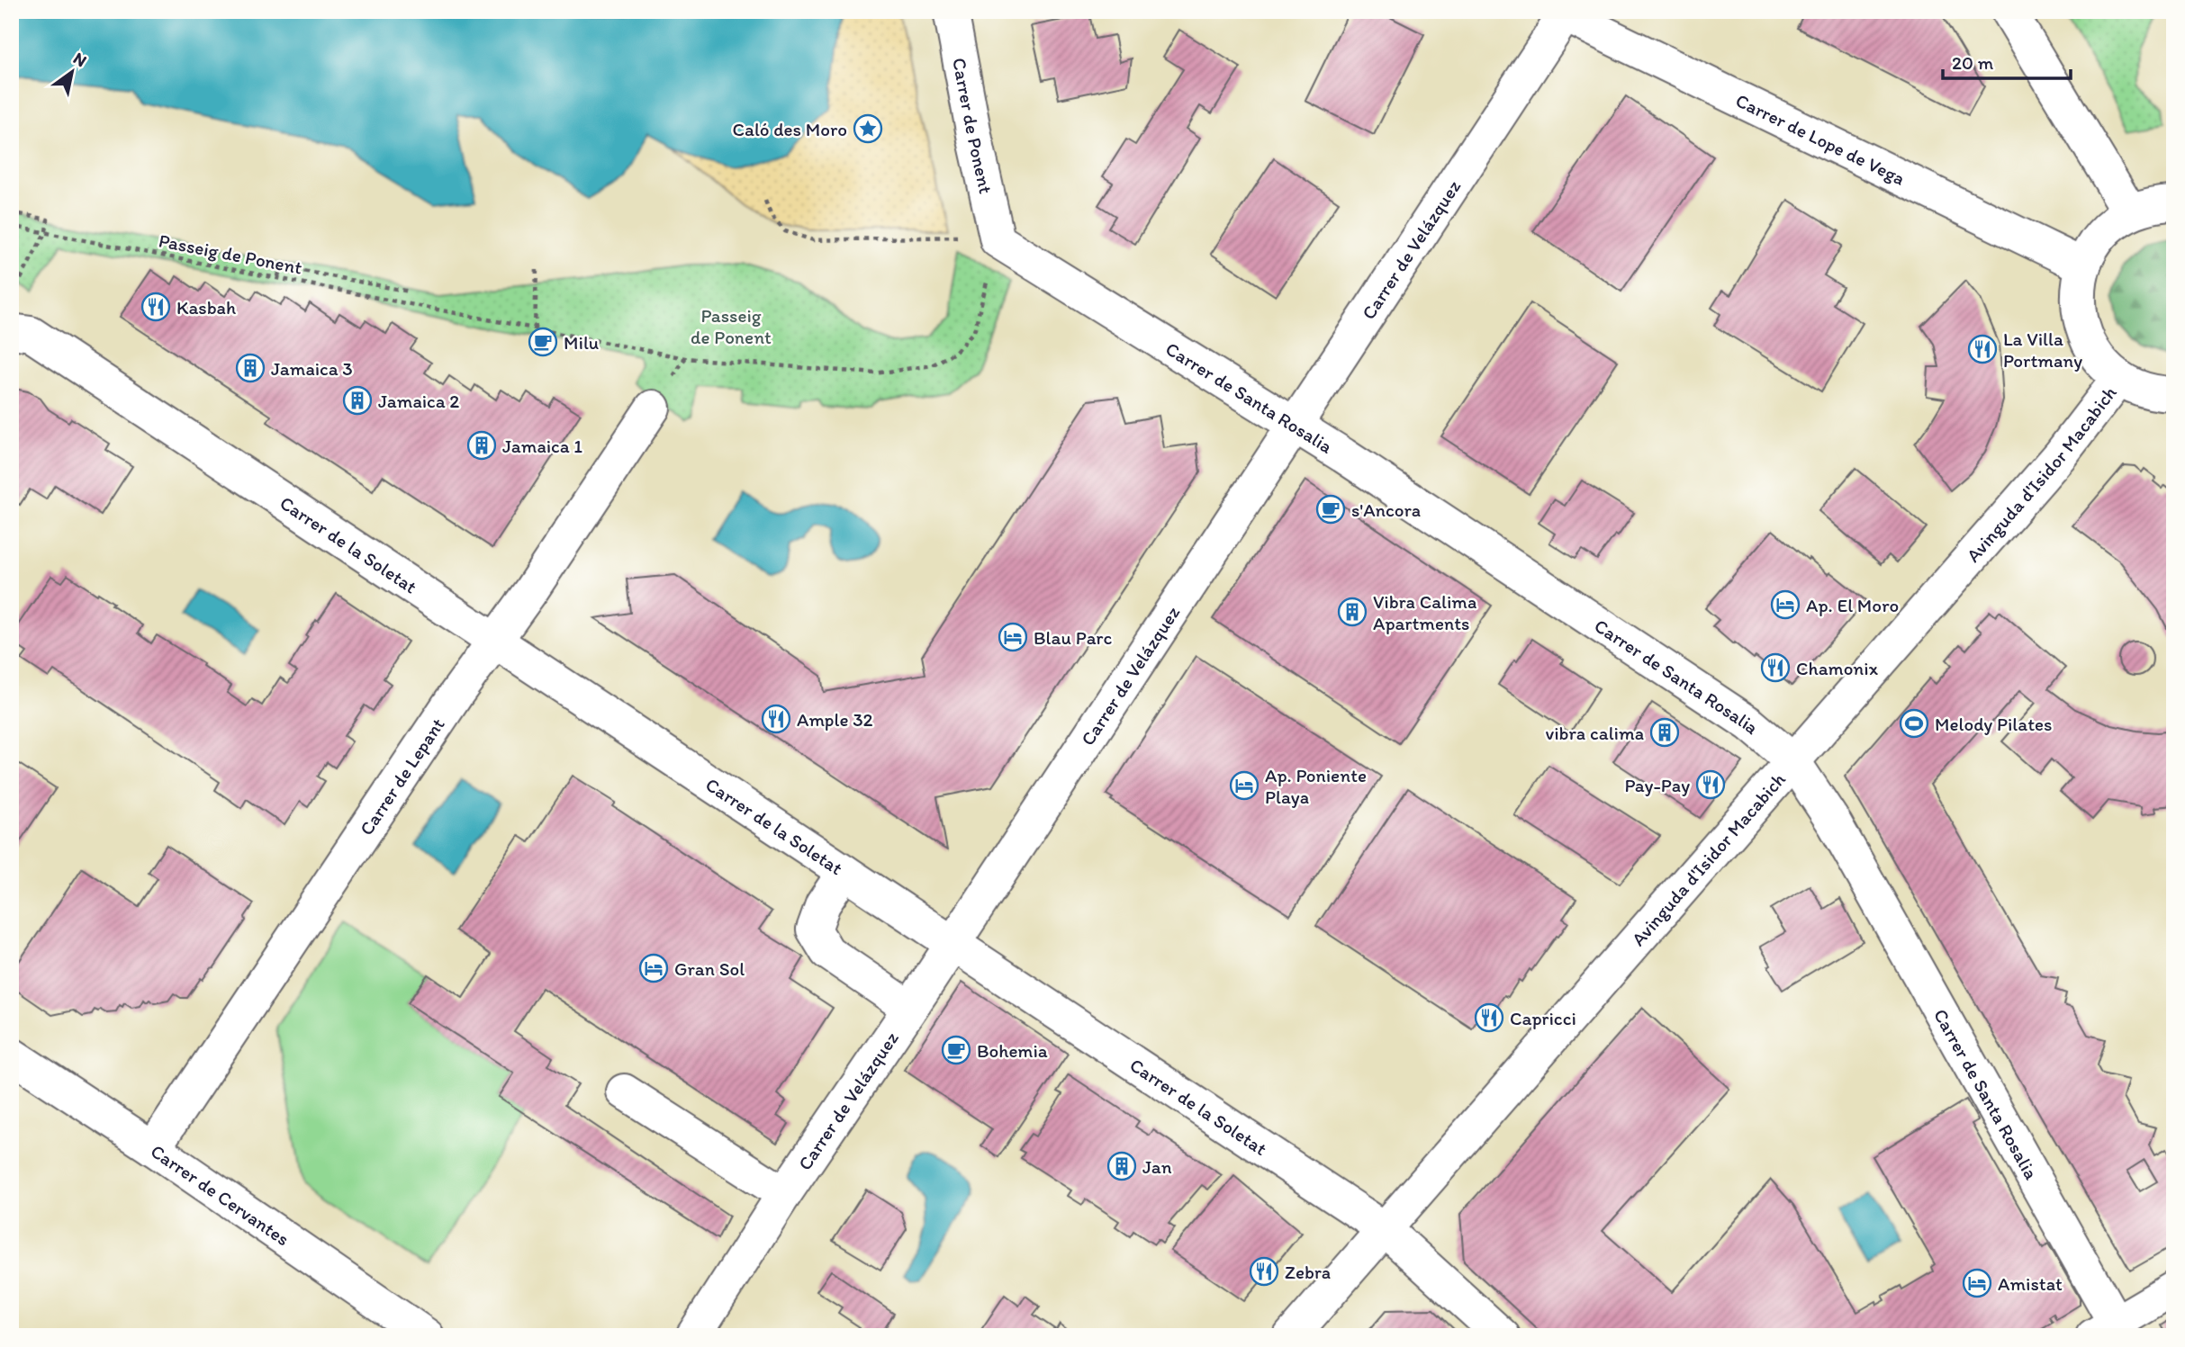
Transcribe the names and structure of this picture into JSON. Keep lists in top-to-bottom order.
{
  "streets": {
    "street": [
      "Carrer de Ponent",
      "Carrer de Lope de Vega",
      "Carrer de Velázquez",
      "Carrer de Santa Rosalia",
      "Avinguda d'Isidor Macabich",
      "Carrer de la Soletat",
      "Carrer de Lepant",
      "Carrer de Cervantes"
    ],
    "path": ["Passeig de Ponent"]
  },
  "crossings": [
    ["Carrer de Ponent", "Passeig de Ponent"],
    ["Carrer de Ponent", "Carrer de Santa Rosalia"],
    ["Carrer de Lope de Vega", "Carrer de Velázquez"],
    ["Carrer de Velázquez", "Carrer de Santa Rosalia"],
    ["Carrer de Velázquez", "Carrer de la Soletat"],
    ["Passeig de Ponent", "Carrer de Santa Rosalia"],
    ["Carrer de Santa Rosalia", "Avinguda d'Isidor Macabich"],
    ["Avinguda d'Isidor Macabich", "Carrer de la Soletat"],
    ["Carrer de la Soletat", "Carrer de Lepant"],
    ["Carrer de Lepant", "Carrer de Cervantes"]
  ],
  "parks": ["Passeig de Ponent"],
  "places": {
    "place": ["Caló des Moro"],
    "restaurant": [
      "Kasbah",
      "La Villa Portmany",
      "Chamonix",
      "Ample 32",
      "Pay-Pay",
      "Capricci",
      "Zebra"
    ],
    "cafe": ["Milu", "s'Ancora", "Bohemia"],
    "building": [
      "Jamaica 3",
      "Jamaica 2",
      "Jamaica 1",
      "Vibra Calima Apartments",
      "vibra calima",
      "Jan"
    ],
    "hotel": [
      "Ap. El Moro",
      "Blau Parc",
      "Ap. Poniente Playa",
      "Gran Sol",
      "Amistat"
    ],
    "sports": ["Melody Pilates"]
  },
  "scale_bar": "20 m",
  "north": "top right"
}
